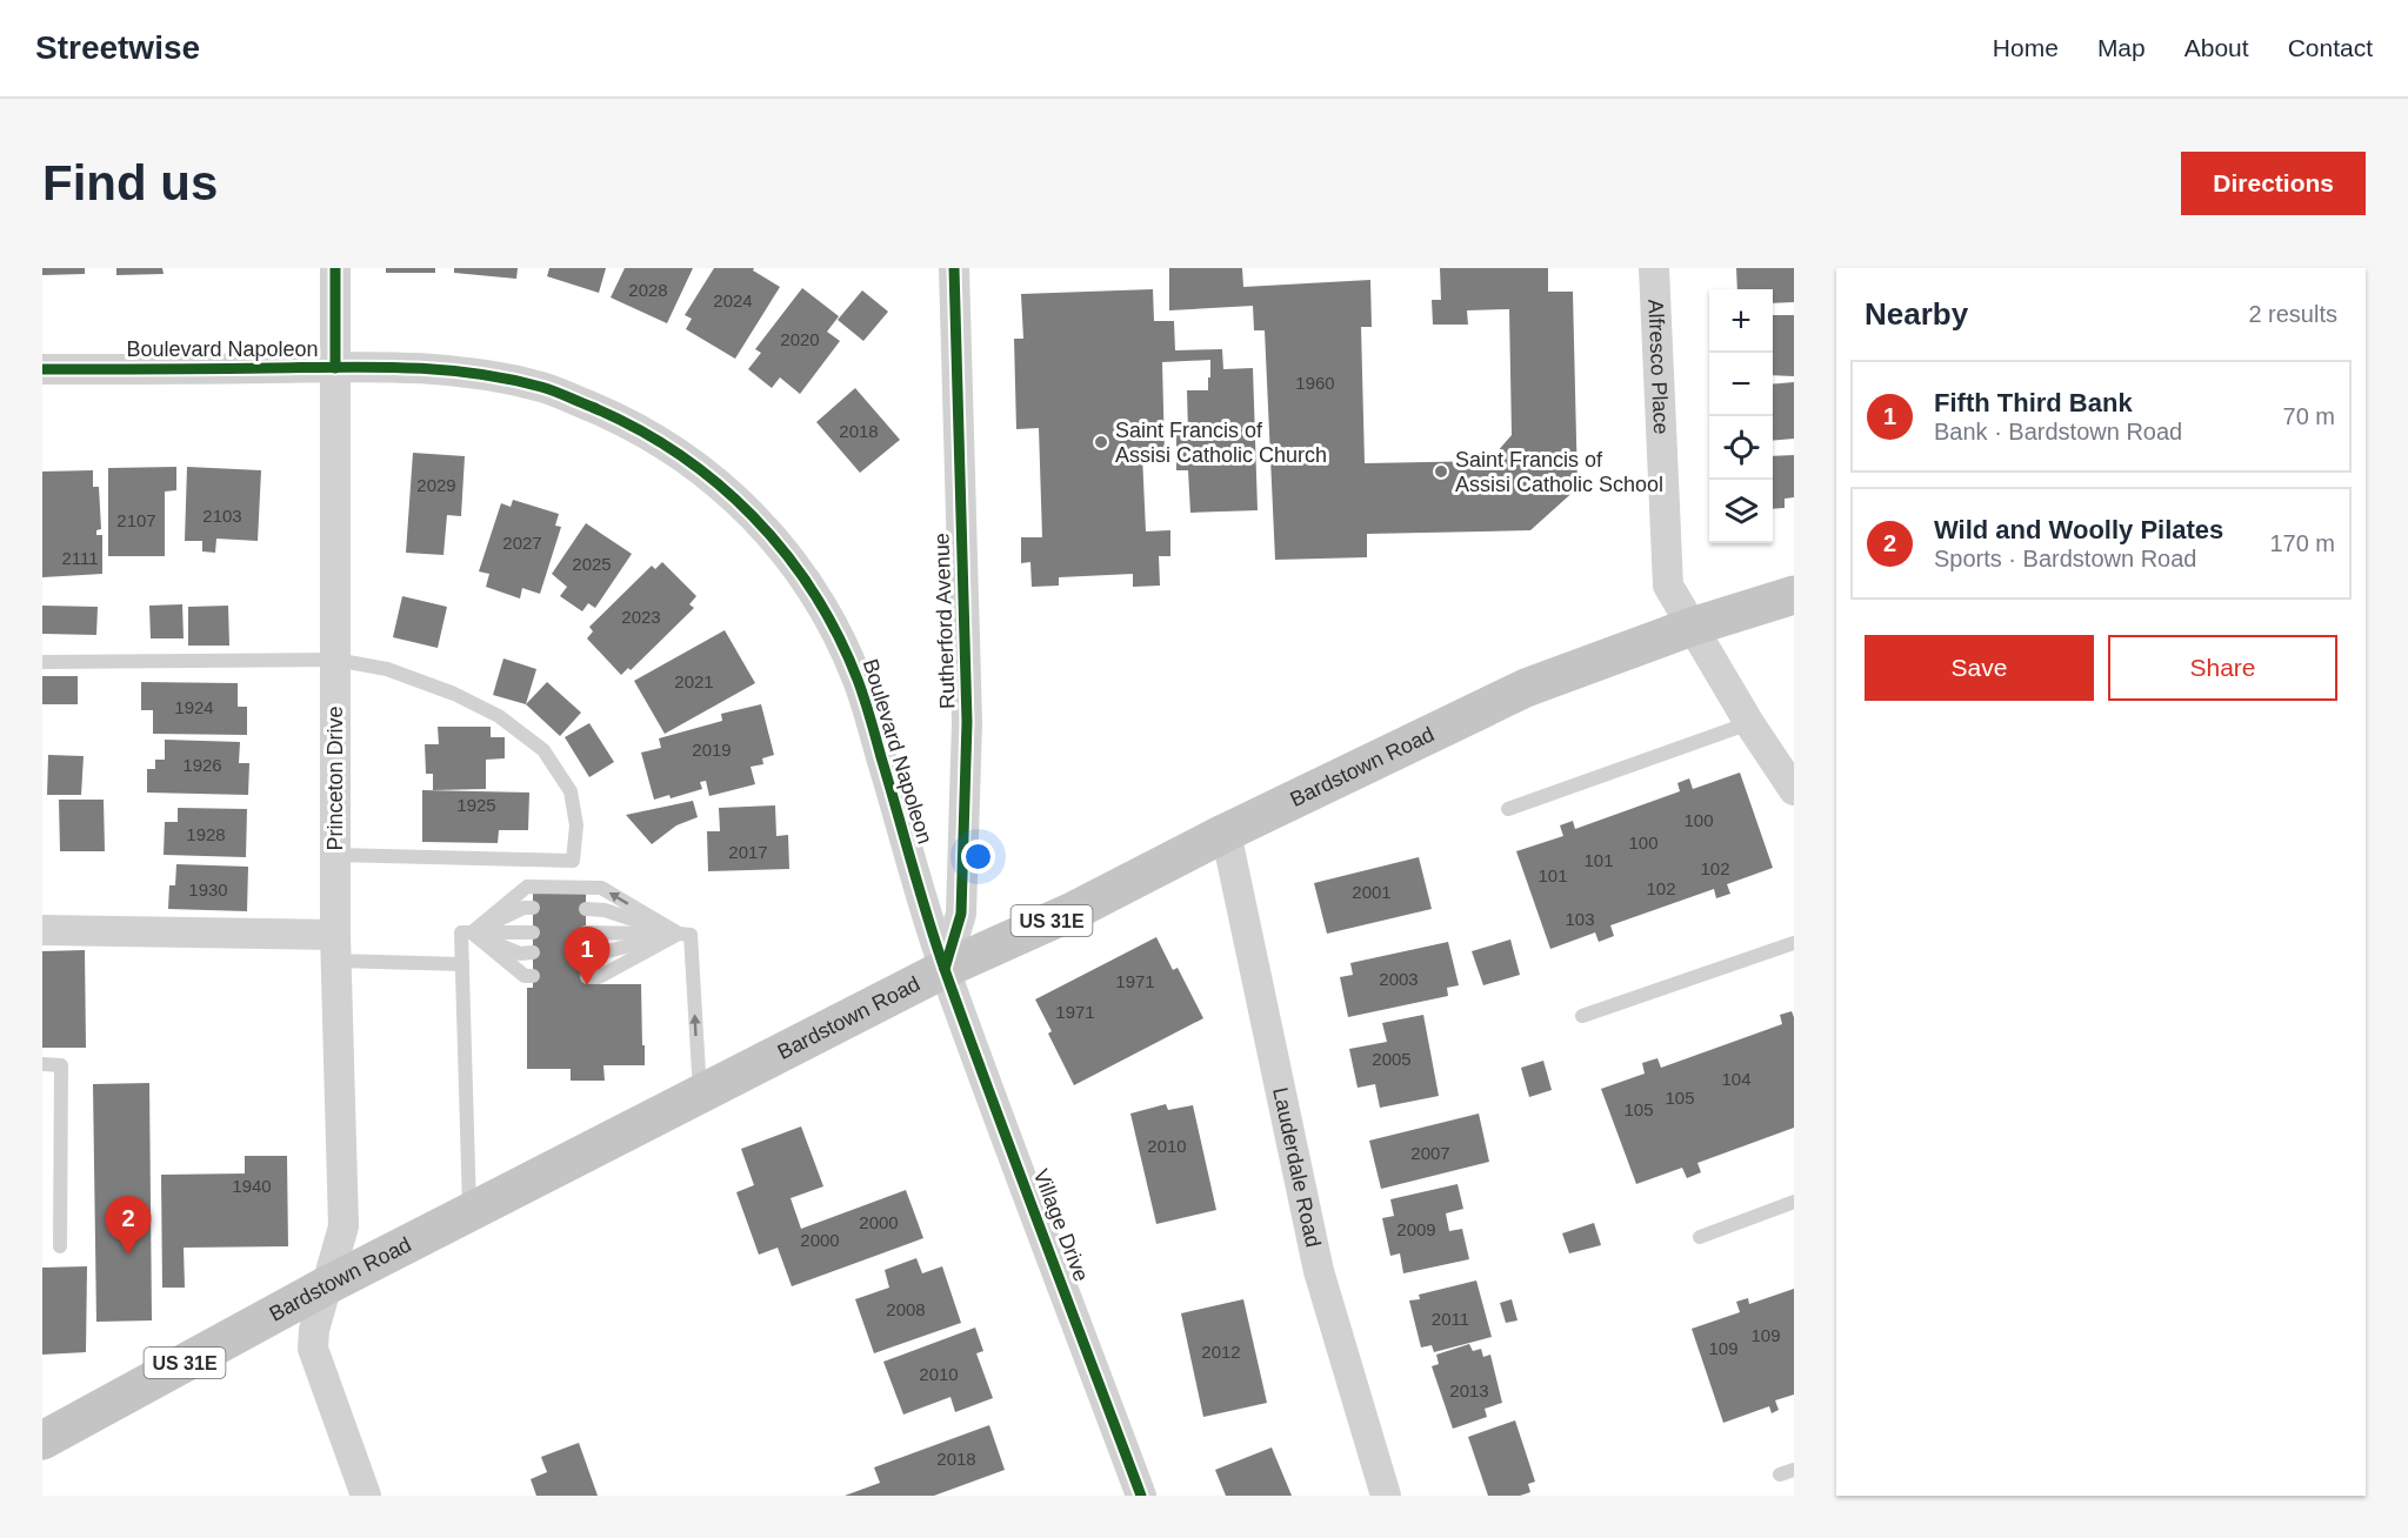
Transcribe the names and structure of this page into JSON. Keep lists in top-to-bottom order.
{
  "streets": {
    "main road": ["Bardstown Road", "US 31E"],
    "street": [
      "Boulevard Napoleon",
      "Alfresco Place",
      "Rutherford Avenue",
      "Princeton Drive",
      "Lauderdale Road",
      "Village Drive"
    ]
  },
  "crossings": [
    ["Boulevard Napoleon", "Rutherford Avenue"],
    ["Boulevard Napoleon", "Bardstown Road"],
    ["Boulevard Napoleon", "Princeton Drive"],
    ["Boulevard Napoleon", "Village Drive"],
    ["Alfresco Place", "Bardstown Road"],
    ["Rutherford Avenue", "Bardstown Road"],
    ["Rutherford Avenue", "Village Drive"],
    ["Bardstown Road", "Princeton Drive"],
    ["Bardstown Road", "Lauderdale Road"],
    ["Bardstown Road", "Village Drive"]
  ],
  "places": ["Saint Francis of Assisi Catholic Church", "Saint Francis of Assisi Catholic School"],
  "house_numbers": [
    "2028",
    "2024",
    "2020",
    "1960",
    "2018",
    "2029",
    "2103",
    "2107",
    "2027",
    "2111",
    "2025",
    "2023",
    "2021",
    "1924",
    "2019",
    "1926",
    "1925",
    "100",
    "1928",
    "100",
    "2017",
    "101",
    "102",
    "101",
    "102",
    "1930",
    "2001",
    "103",
    "2003",
    "1971",
    "1971",
    "2005",
    "104",
    "105",
    "105",
    "2010",
    "2007",
    "1940",
    "2000",
    "2009",
    "2000",
    "2008",
    "2011",
    "109",
    "109",
    "2012",
    "2010",
    "2013",
    "2018"
  ],
  "page": {
    "header": "Streetwise",
    "nav": [
      "Home",
      "Map",
      "About",
      "Contact"
    ],
    "buttons": [
      "Directions",
      ["Save", "Share"]
    ],
    "title": "Find us",
    "heading": ["Nearby", "2 results"],
    "map_buttons": ["+", "−"],
    "list": [
      {
        "mark": "1",
        "name": "Fifth Third Bank",
        "note": "Bank · Bardstown Road",
        "value": "70 m"
      },
      {
        "mark": "2",
        "name": "Wild and Woolly Pilates",
        "note": "Sports · Bardstown Road",
        "value": "170 m"
      }
    ],
    "pins": ["1", "2"]
  }
}
